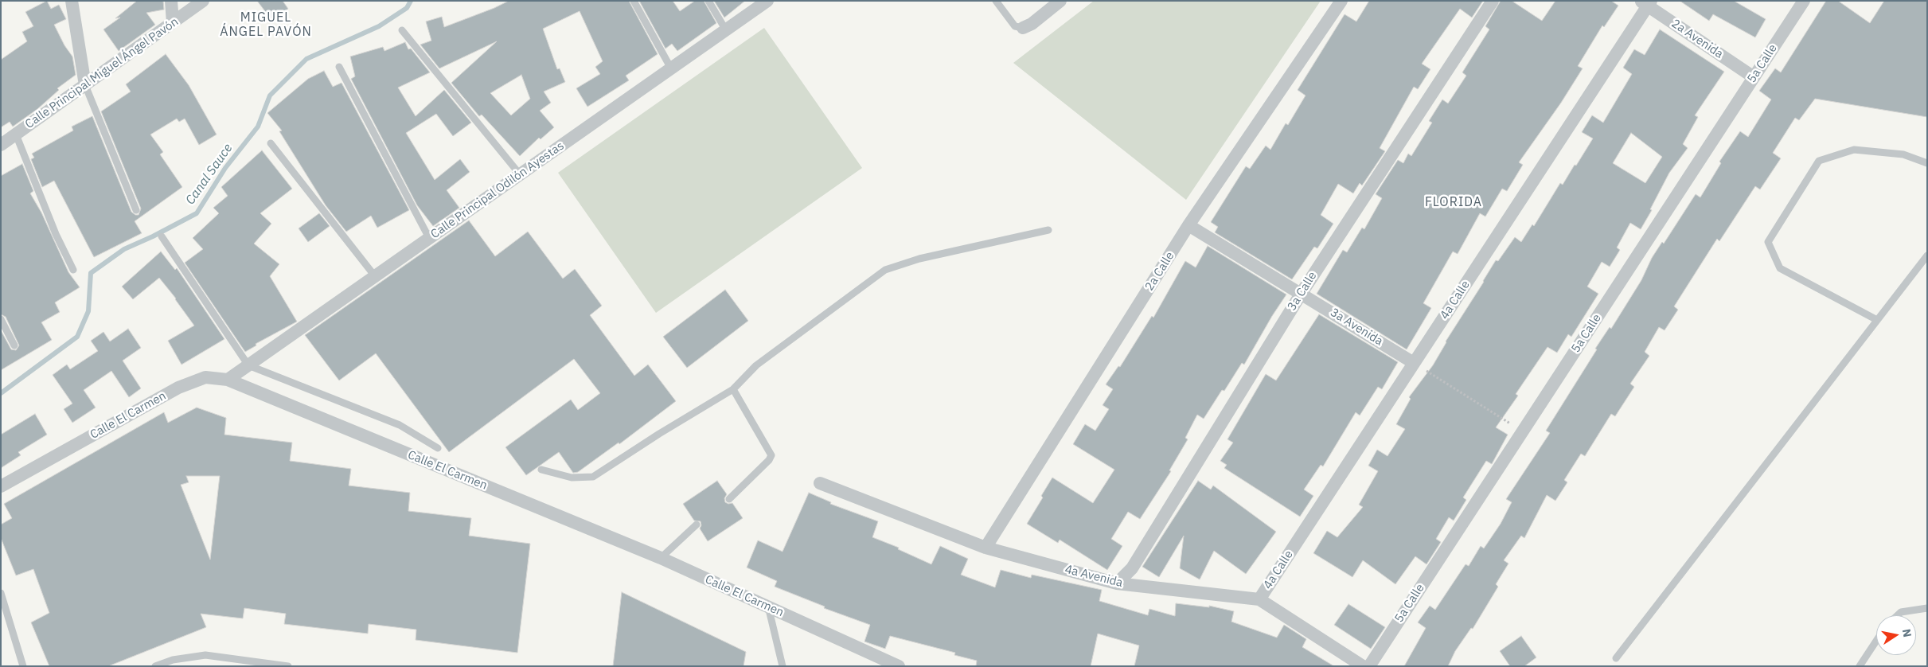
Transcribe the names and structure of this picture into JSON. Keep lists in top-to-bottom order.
{
  "streets": {
    "street": [
      "2a Avenida",
      "5a Calle",
      "Calle Principal Miguel Ángel Pavón",
      "Calle Principal Odilón Ayestas",
      "2a Calle",
      "3a Calle",
      "4a Calle",
      "3a Avenida",
      "Calle El Carmen",
      "4a Avenida"
    ]
  },
  "crossings": [
    ["2a Avenida", "5a Calle"],
    ["2a Avenida", "4a Calle"],
    ["Calle Principal Odilón Ayestas", "Calle El Carmen"],
    ["2a Calle", "3a Avenida"],
    ["2a Calle", "4a Avenida"],
    ["3a Calle", "3a Avenida"],
    ["3a Calle", "4a Avenida"],
    ["4a Calle", "3a Avenida"],
    ["4a Calle", "4a Avenida"]
  ],
  "districts": ["MIGUEL ÁNGEL PAVÓN", "FLORIDA"],
  "water": ["Canal Sauce"],
  "north": "right"
}
